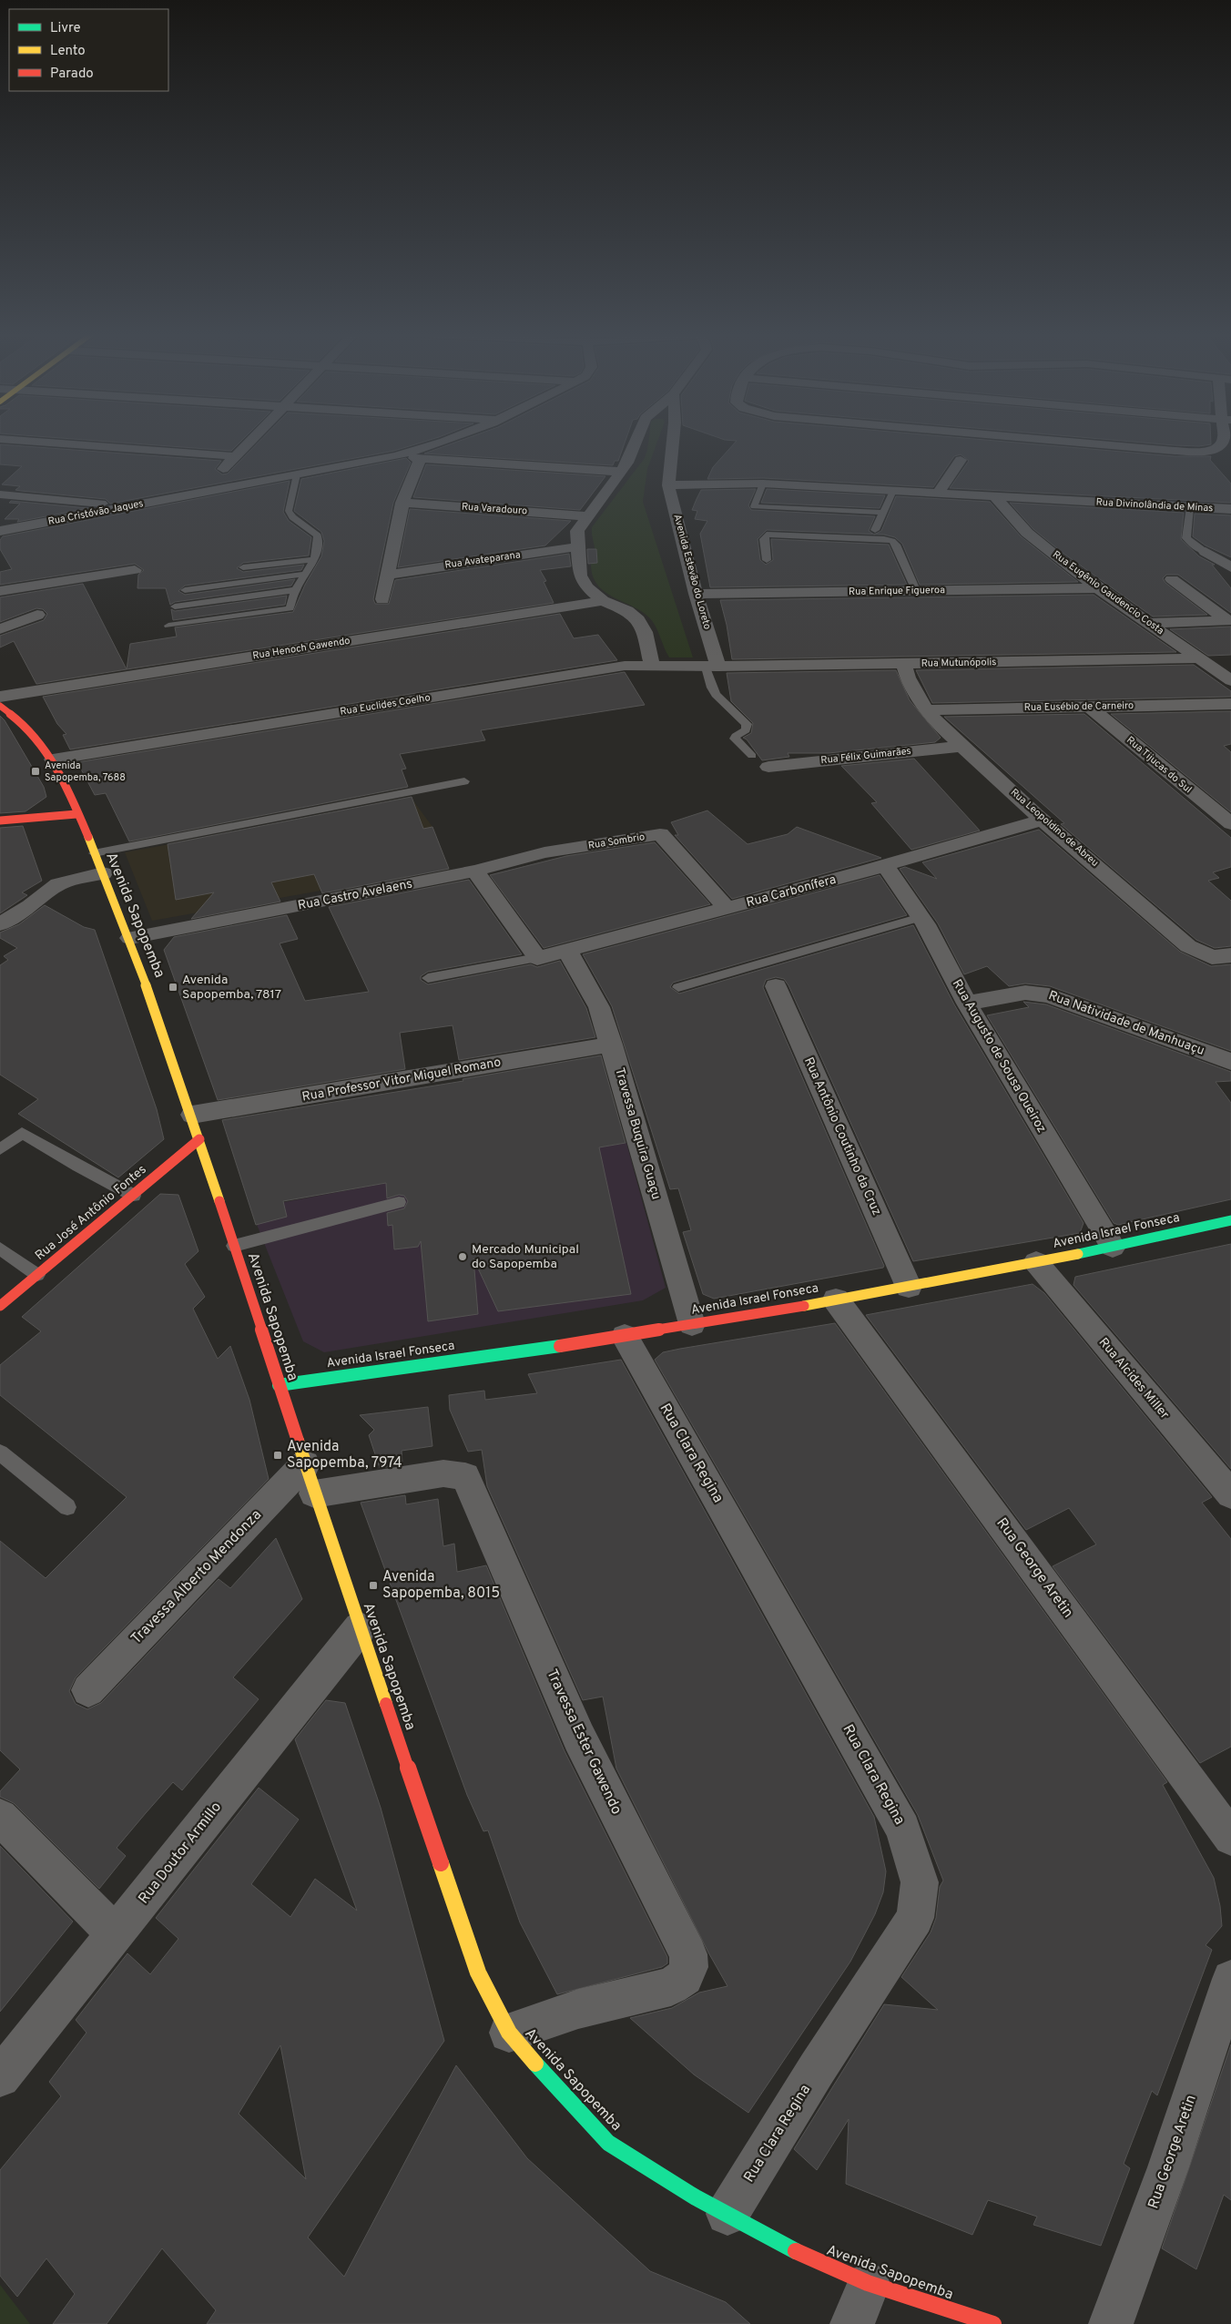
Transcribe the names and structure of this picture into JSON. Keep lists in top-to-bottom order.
{
  "streets": {
    "main road": ["Avenida Sapopemba", "Rua José Antônio Fontes", "Avenida Israel Fonseca"],
    "street": [
      "Rua Divinolândia de Minas",
      "Rua Varadouro",
      "Rua Cristóvão Jaques",
      "Rua Avateparana",
      "Avenida Estevão do Loreto",
      "Rua Enrique Figueroa",
      "Rua Eugênio Gaudencio Costa",
      "Rua Henoch Gawendo",
      "Rua Mutunópolis",
      "Rua Euclides Coelho",
      "Rua Eusébio de Carneiro",
      "Rua Félix Guimarães",
      "Rua Tijucas do Sul",
      "Rua Leopoldino de Abreu",
      "Rua Sombrio",
      "Rua Carbonífera",
      "Rua Castro Avelaens",
      "Rua Natividade de Manhuaçu",
      "Rua Augusto de Sousa Queiroz",
      "Rua Professor Vitor Miguel Romano",
      "Travessa Buquira Guaçu",
      "Rua Antônio Coutinho da Cruz",
      "Rua Alcides Miller",
      "Rua Clara Regina",
      "Rua George Aretin",
      "Travessa Alberto Mendonza",
      "Travessa Ester Gawendo",
      "Rua Doutor Armillo"
    ]
  },
  "crossings": [
    ["Rua Divinolândia de Minas", "Avenida Estevão do Loreto"],
    ["Rua Divinolândia de Minas", "Rua Eugênio Gaudencio Costa"],
    ["Avenida Estevão do Loreto", "Rua Enrique Figueroa"],
    ["Avenida Estevão do Loreto", "Rua Mutunópolis"],
    ["Avenida Estevão do Loreto", "Rua Euclides Coelho"],
    ["Rua Enrique Figueroa", "Rua Eugênio Gaudencio Costa"],
    ["Rua Eugênio Gaudencio Costa", "Rua Mutunópolis"],
    ["Rua Mutunópolis", "Rua Euclides Coelho"],
    ["Rua Mutunópolis", "Rua Leopoldino de Abreu"],
    ["Rua Euclides Coelho", "Avenida Sapopemba"],
    ["Rua Eusébio de Carneiro", "Rua Tijucas do Sul"],
    ["Rua Eusébio de Carneiro", "Rua Leopoldino de Abreu"],
    ["Rua Félix Guimarães", "Rua Leopoldino de Abreu"],
    ["Rua Leopoldino de Abreu", "Rua Carbonífera"],
    ["Rua Sombrio", "Rua Carbonífera"],
    ["Rua Sombrio", "Rua Castro Avelaens"],
    ["Rua Carbonífera", "Rua Augusto de Sousa Queiroz"],
    ["Rua Carbonífera", "Travessa Buquira Guaçu"],
    ["Rua Castro Avelaens", "Avenida Sapopemba"],
    ["Avenida Sapopemba", "Rua Professor Vitor Miguel Romano"],
    ["Avenida Sapopemba", "Rua José Antônio Fontes"],
    ["Avenida Sapopemba", "Avenida Israel Fonseca"],
    ["Avenida Sapopemba", "Rua Clara Regina"],
    ["Avenida Sapopemba", "Travessa Alberto Mendonza"],
    ["Avenida Sapopemba", "Travessa Ester Gawendo"],
    ["Avenida Sapopemba", "Rua Doutor Armillo"],
    ["Rua Natividade de Manhuaçu", "Rua Augusto de Sousa Queiroz"],
    ["Rua Augusto de Sousa Queiroz", "Avenida Israel Fonseca"],
    ["Rua Professor Vitor Miguel Romano", "Travessa Buquira Guaçu"],
    ["Travessa Buquira Guaçu", "Avenida Israel Fonseca"],
    ["Rua Antônio Coutinho da Cruz", "Avenida Israel Fonseca"],
    ["Avenida Israel Fonseca", "Rua Alcides Miller"],
    ["Avenida Israel Fonseca", "Rua Clara Regina"],
    ["Avenida Israel Fonseca", "Rua George Aretin"],
    ["Travessa Alberto Mendonza", "Travessa Ester Gawendo"]
  ],
  "places": {
    "transit": [
      "Avenida Sapopemba, 7688",
      "Avenida Sapopemba, 7817",
      "Avenida Sapopemba, 7974",
      "Avenida Sapopemba, 8015"
    ],
    "other": ["Mercado Municipal do Sapopemba"]
  },
  "legend": ["Livre", "Lento", "Parado"]
}
